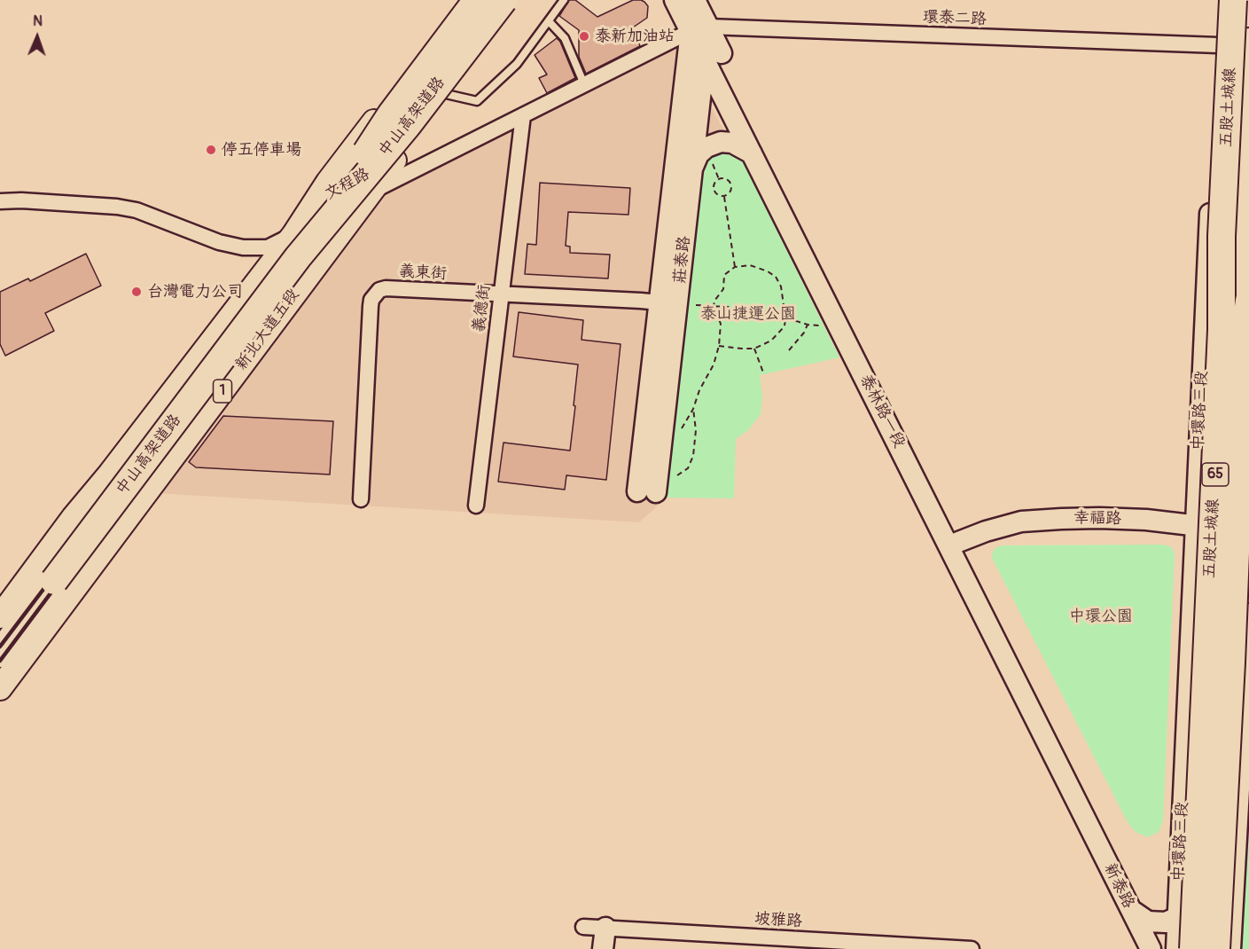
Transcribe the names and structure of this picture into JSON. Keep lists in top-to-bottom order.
{
  "streets": {
    "highway": [
      "五股土城線",
      "中山高架道路",
      "1",
      "65"
    ],
    "main road": ["新北大道五段"],
    "street": [
      "環泰二路",
      "文程路",
      "莊泰路",
      "義東街",
      "義德街",
      "中環路三段",
      "泰林路一段",
      "幸福路",
      "新泰路",
      "坡雅路"
    ]
  },
  "crossings": [
    ["環泰二路", "文程路"],
    ["環泰二路", "莊泰路"],
    ["環泰二路", "中環路三段"],
    ["環泰二路", "泰林路一段"],
    ["中山高架道路", "文程路"],
    ["中山高架道路", "1"],
    ["文程路", "莊泰路"],
    ["文程路", "義德街"],
    ["文程路", "新北大道五段"],
    ["文程路", "1"],
    ["文程路", "泰林路一段"],
    ["莊泰路", "義東街"],
    ["莊泰路", "泰林路一段"],
    ["義東街", "義德街"],
    ["中環路三段", "幸福路"],
    ["泰林路一段", "幸福路"],
    ["泰林路一段", "新泰路"]
  ],
  "parks": ["泰山捷運公園", "中環公園"],
  "places": ["泰新加油站", "停五停車場", "台灣電力公司"],
  "north": "top"
}
